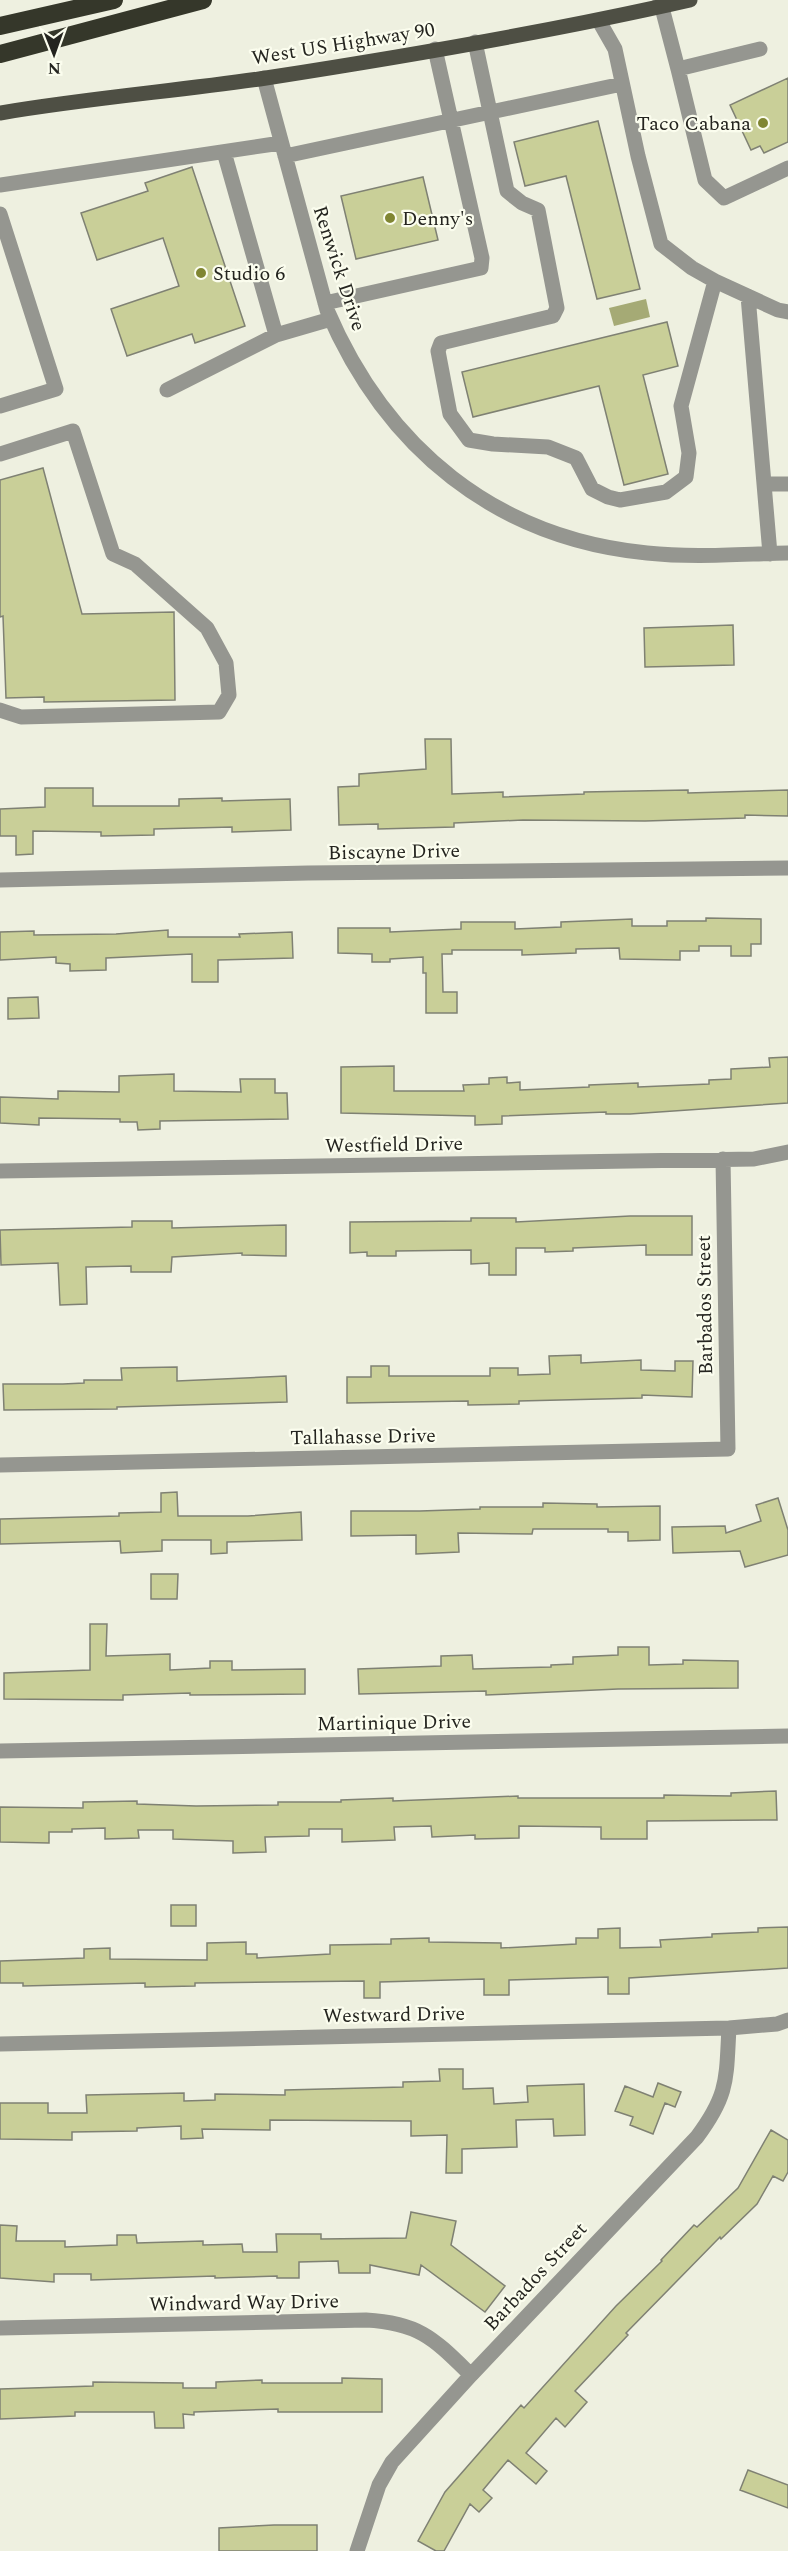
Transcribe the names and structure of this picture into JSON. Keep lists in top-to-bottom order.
{
  "streets": {
    "main road": ["West US Highway 90"],
    "street": [
      "Renwick Drive",
      "Biscayne Drive",
      "Westfield Drive",
      "Barbados Street",
      "Tallahasse Drive",
      "Martinique Drive",
      "Westward Drive",
      "Windward Way Drive"
    ]
  },
  "crossings": [
    ["West US Highway 90", "Renwick Drive"],
    ["Westfield Drive", "Barbados Street"],
    ["Barbados Street", "Tallahasse Drive"],
    ["Barbados Street", "Westward Drive"],
    ["Barbados Street", "Windward Way Drive"]
  ],
  "places": ["Taco Cabana", "Denny's", "Studio 6"],
  "north": "bottom"
}
